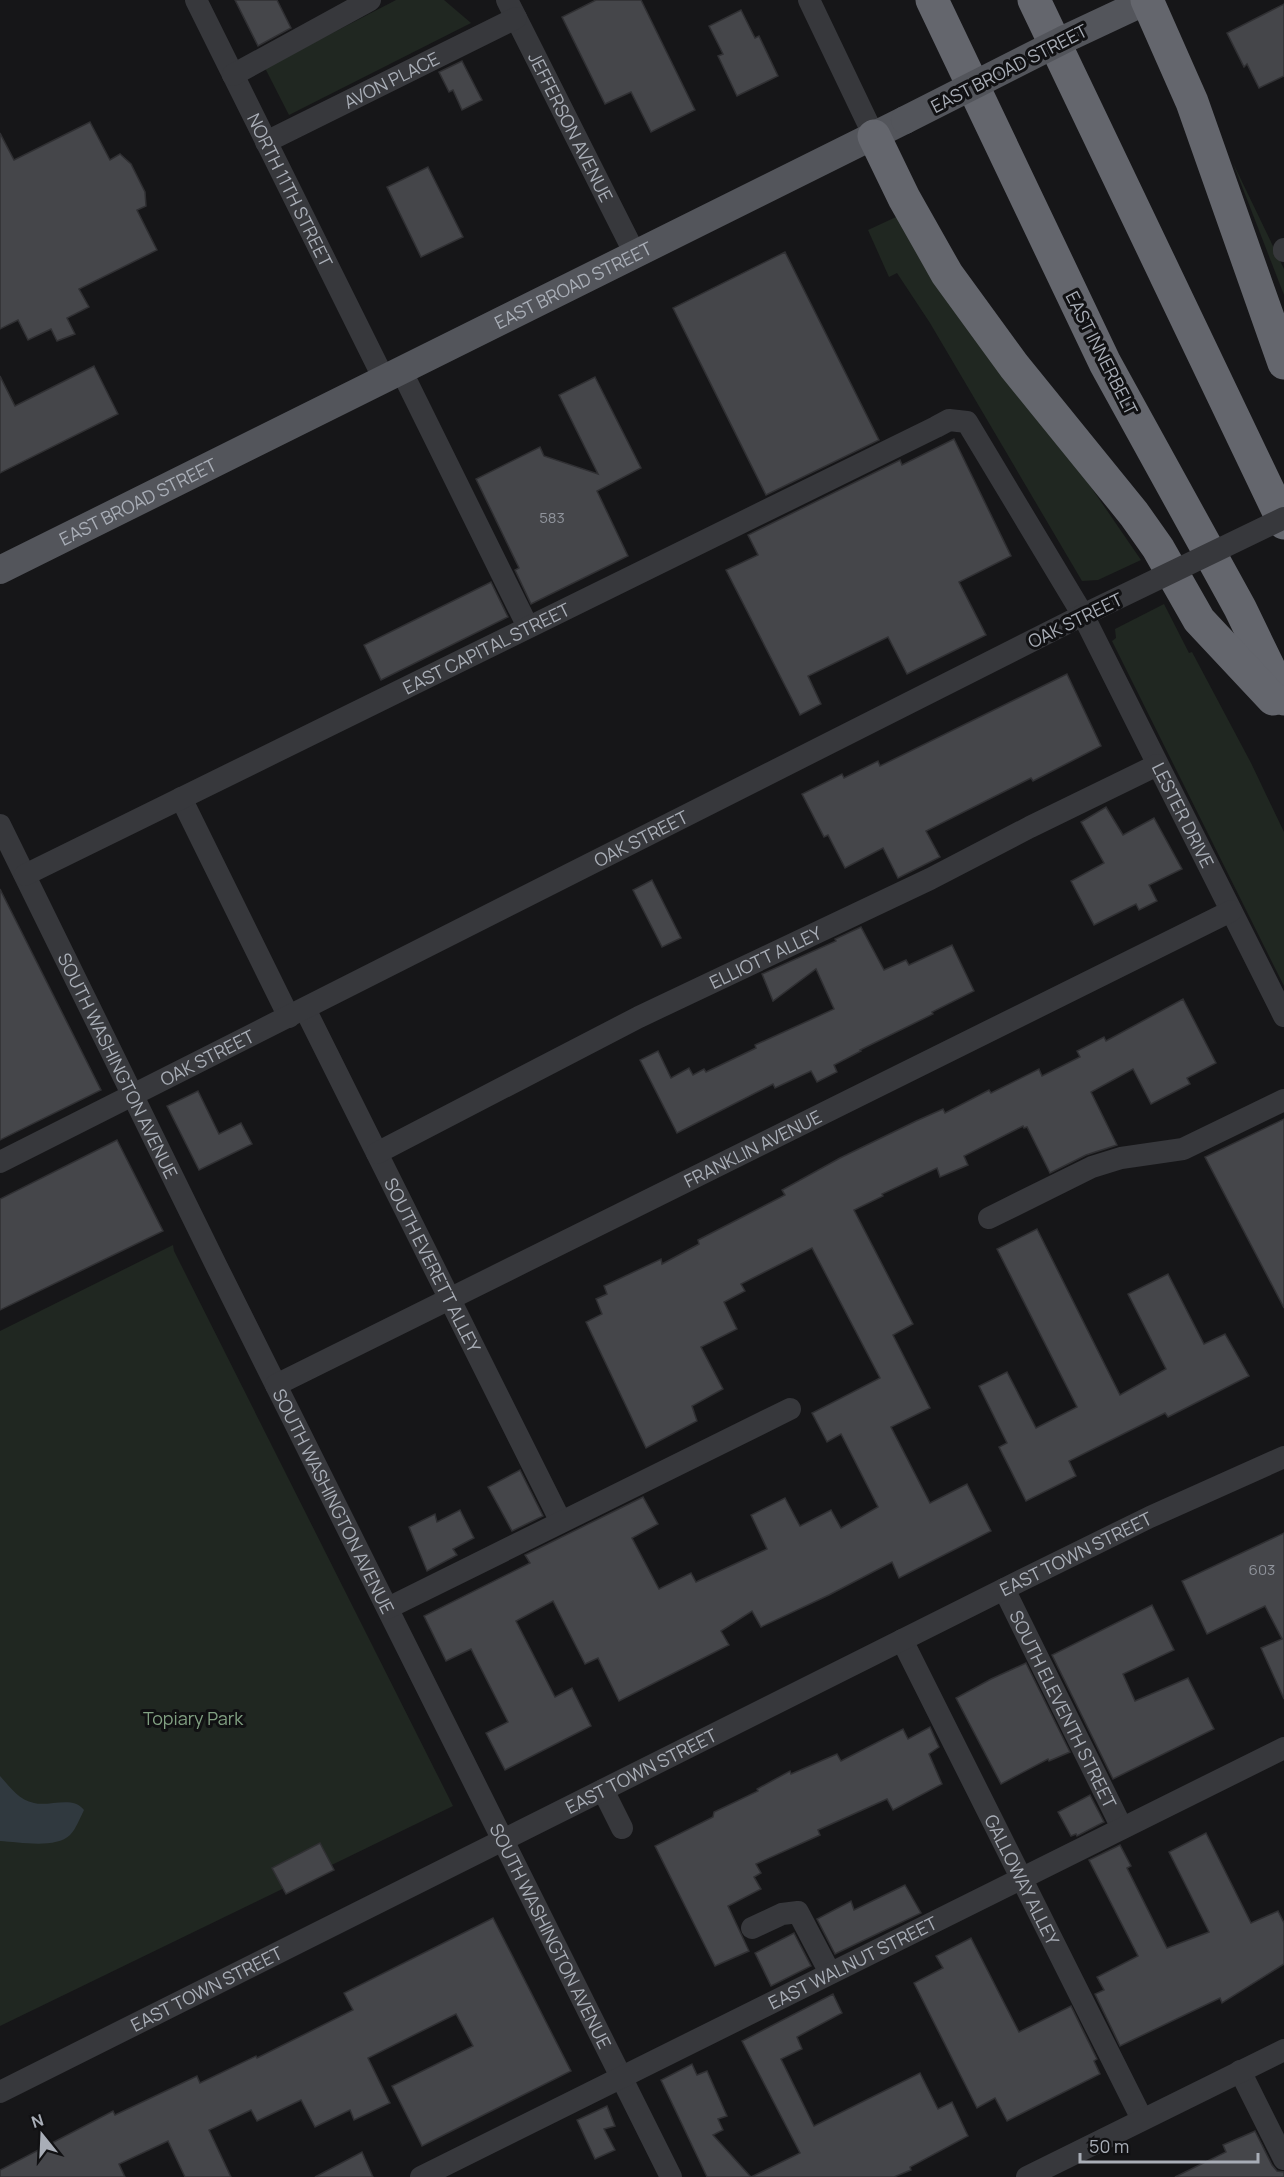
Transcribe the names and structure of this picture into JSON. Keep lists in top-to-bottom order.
{
  "streets": {
    "highway": ["EAST INNERBELT"],
    "main road": ["EAST BROAD STREET"],
    "street": [
      "AVON PLACE",
      "JEFFERSON AVENUE",
      "NORTH 11TH STREET",
      "OAK STREET",
      "EAST CAPITAL STREET",
      "LESTER DRIVE",
      "ELLIOTT ALLEY",
      "SOUTH WASHINGTON AVENUE",
      "FRANKLIN AVENUE",
      "SOUTH EVERETT ALLEY",
      "EAST TOWN STREET",
      "SOUTH ELEVENTH STREET",
      "GALLOWAY ALLEY",
      "EAST WALNUT STREET"
    ]
  },
  "crossings": [
    ["EAST BROAD STREET", "JEFFERSON AVENUE"],
    ["EAST BROAD STREET", "NORTH 11TH STREET"],
    ["AVON PLACE", "JEFFERSON AVENUE"],
    ["AVON PLACE", "NORTH 11TH STREET"],
    ["NORTH 11TH STREET", "EAST CAPITAL STREET"],
    ["OAK STREET", "LESTER DRIVE"],
    ["OAK STREET", "SOUTH WASHINGTON AVENUE"],
    ["OAK STREET", "SOUTH EVERETT ALLEY"],
    ["EAST CAPITAL STREET", "LESTER DRIVE"],
    ["EAST CAPITAL STREET", "SOUTH WASHINGTON AVENUE"],
    ["EAST CAPITAL STREET", "SOUTH EVERETT ALLEY"],
    ["LESTER DRIVE", "ELLIOTT ALLEY"],
    ["LESTER DRIVE", "FRANKLIN AVENUE"],
    ["ELLIOTT ALLEY", "SOUTH EVERETT ALLEY"],
    ["SOUTH WASHINGTON AVENUE", "FRANKLIN AVENUE"],
    ["SOUTH WASHINGTON AVENUE", "EAST TOWN STREET"],
    ["SOUTH WASHINGTON AVENUE", "EAST WALNUT STREET"],
    ["FRANKLIN AVENUE", "SOUTH EVERETT ALLEY"],
    ["EAST TOWN STREET", "SOUTH ELEVENTH STREET"],
    ["EAST TOWN STREET", "GALLOWAY ALLEY"],
    ["SOUTH ELEVENTH STREET", "EAST WALNUT STREET"],
    ["GALLOWAY ALLEY", "EAST WALNUT STREET"]
  ],
  "parks": ["Topiary Park"],
  "house_numbers": ["583", "603"],
  "scale_bar": "50 m",
  "north": "top"
}
